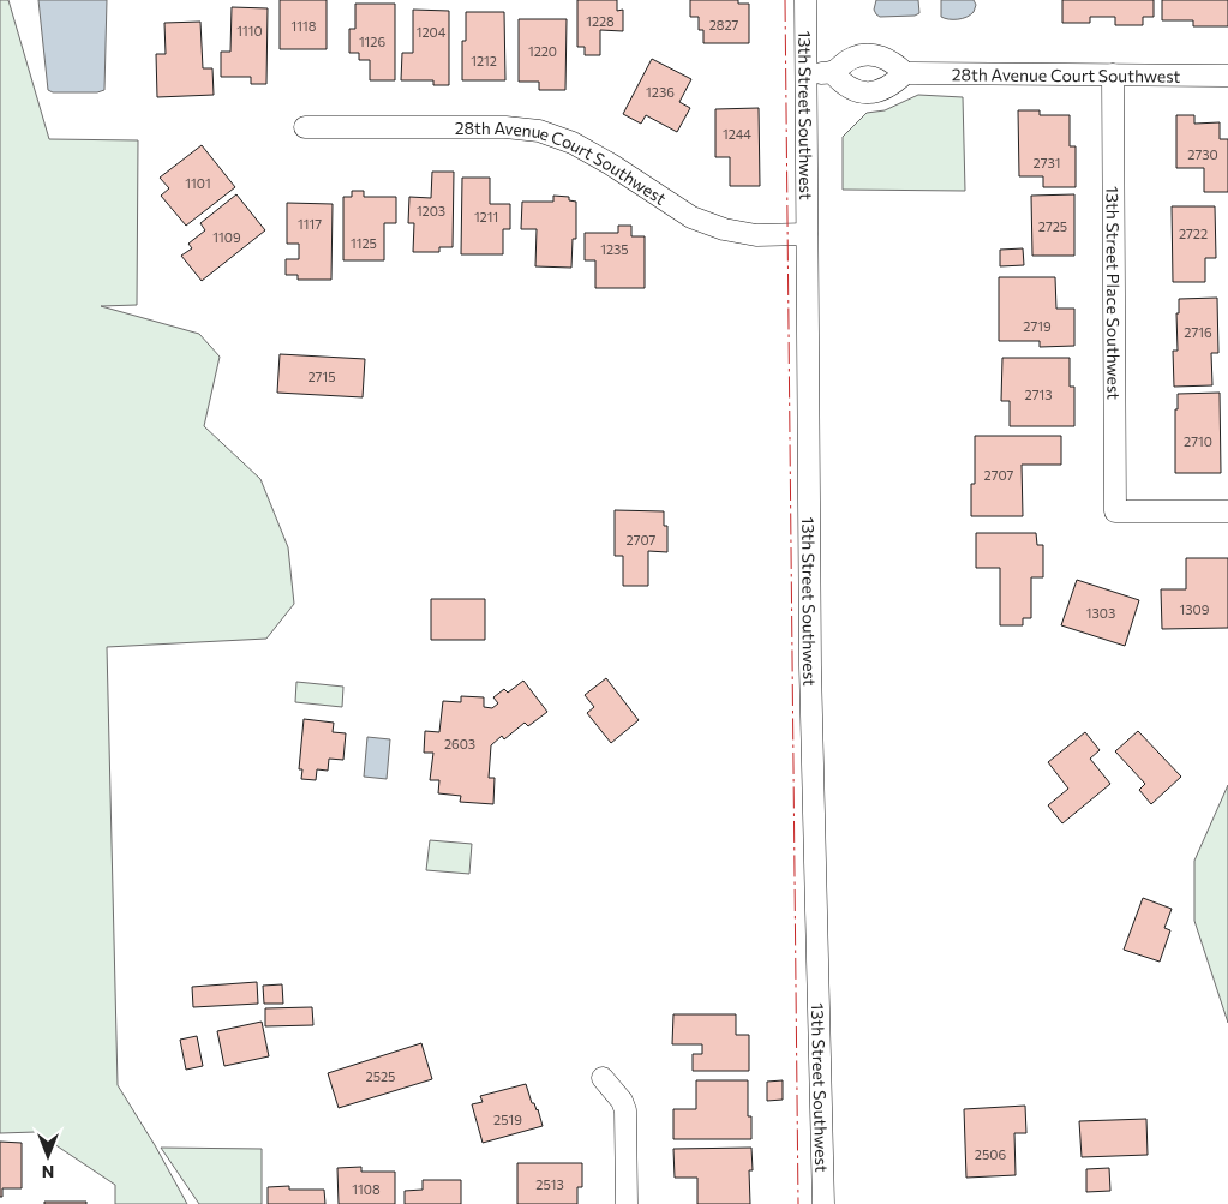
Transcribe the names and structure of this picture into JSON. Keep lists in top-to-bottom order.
{
  "streets": {
    "street": ["28th Avenue Court Southwest", "13th Street Southwest", "13th Street Place Southwest"]
  },
  "crossings": [
    ["28th Avenue Court Southwest", "13th Street Southwest"],
    ["28th Avenue Court Southwest", "13th Street Place Southwest"]
  ],
  "house_numbers": [
    "1228",
    "2827",
    "1118",
    "1110",
    "1204",
    "1126",
    "1220",
    "1212",
    "1236",
    "1244",
    "2730",
    "2731",
    "1101",
    "1203",
    "1211",
    "1117",
    "2725",
    "2722",
    "1109",
    "1125",
    "1235",
    "2719",
    "2716",
    "2715",
    "2713",
    "2710",
    "2707",
    "2707",
    "1309",
    "1303",
    "2603",
    "2525",
    "2519",
    "2506",
    "2513",
    "1108"
  ],
  "north": "bottom"
}
